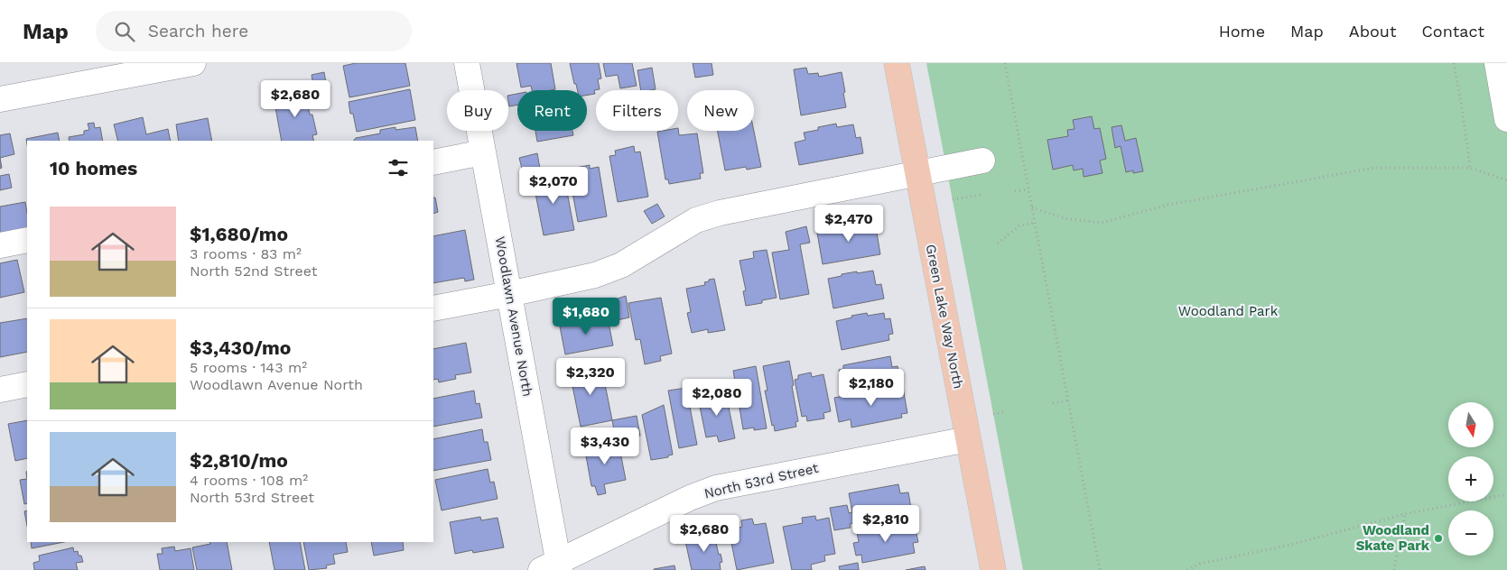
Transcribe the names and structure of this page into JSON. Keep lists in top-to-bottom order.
{
  "streets": {
    "main road": ["Green Lake Way North"],
    "street": ["Woodlawn Avenue North", "North 53rd Street"]
  },
  "crossings": [
    ["Woodlawn Avenue North", "North 53rd Street"],
    ["Green Lake Way North", "North 53rd Street"]
  ],
  "parks": ["Woodland Park"],
  "places": ["Woodland Skate Park"],
  "north": "bottom",
  "page": {
    "header": "Map",
    "search": "Search here",
    "nav": [
      "Home",
      "Map",
      "About",
      "Contact"
    ],
    "price": [
      "$2,680",
      "$2,070",
      "$2,470",
      "$1,680",
      "$2,320",
      "$2,180",
      "$2,080",
      "$3,430",
      "$2,810",
      "$2,680"
    ],
    "chip": [
      "Buy",
      "Rent",
      "Filters",
      "New"
    ],
    "heading": "10 homes",
    "list": [
      {
        "name": "$1,680/mo",
        "note": "3 rooms · 83 m² · North 52nd Street"
      },
      {
        "name": "$3,430/mo",
        "note": "5 rooms · 143 m² · Woodlawn Avenue North"
      },
      {
        "name": "$2,810/mo",
        "note": "4 rooms · 108 m² · North 53rd Street"
      }
    ],
    "map_buttons": ["+", "−"]
  }
}
